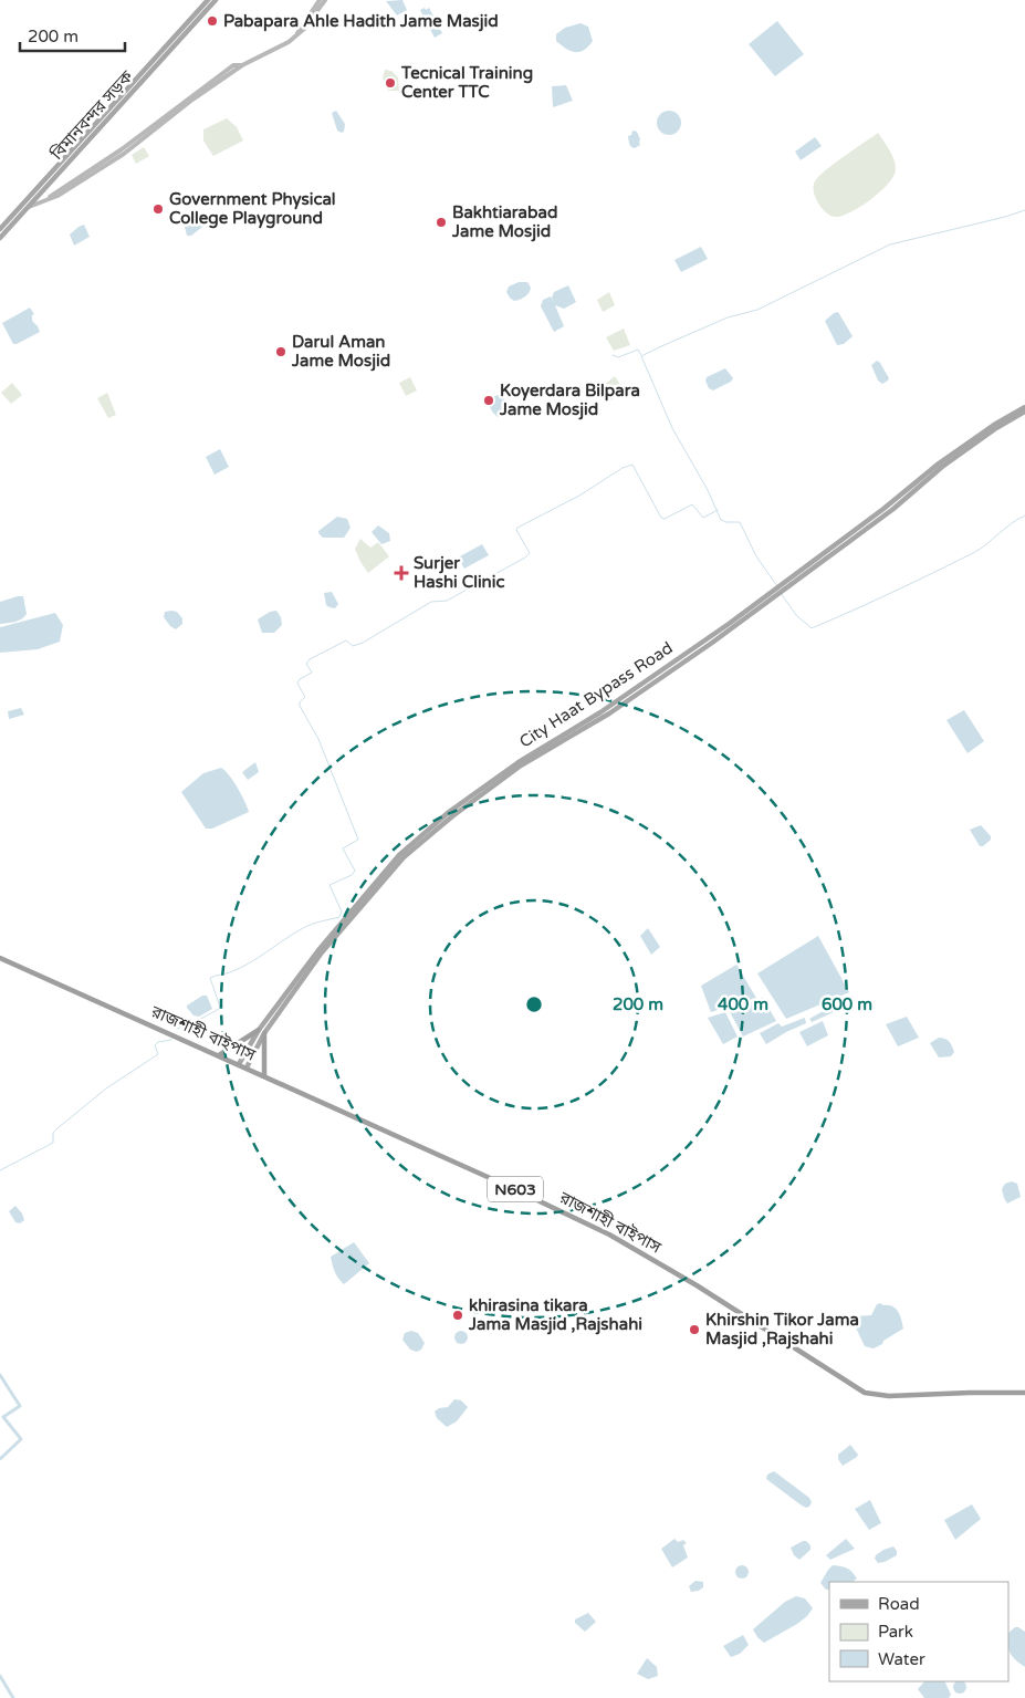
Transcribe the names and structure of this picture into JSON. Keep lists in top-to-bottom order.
{
  "streets": {
    "highway": ["রাজশাহী বাইপাস", "N603"],
    "main road": ["বিমানবন্দর সড়ক", "City Haat Bypass Road"]
  },
  "crossings": [
    ["City Haat Bypass Road", "রাজশাহী বাইপাস"]
  ],
  "places": {
    "other": [
      "Pabapara Ahle Hadith Jame Masjid",
      "Tecnical Training Center TTC",
      "Government Physical College Playground",
      "Bakhtiarabad Jame Mosjid",
      "Darul Aman Jame Mosjid",
      "Koyerdara Bilpara Jame Mosjid",
      "khirasina tikara Jama Masjid ,Rajshahi",
      "Khirshin Tikor Jama Masjid ,Rajshahi"
    ],
    "health": ["Surjer Hashi Clinic"]
  },
  "legend": ["Road", "Park", "Water"],
  "scale_bar": "200 m",
  "rings": ["200 m", "400 m", "600 m"]
}
